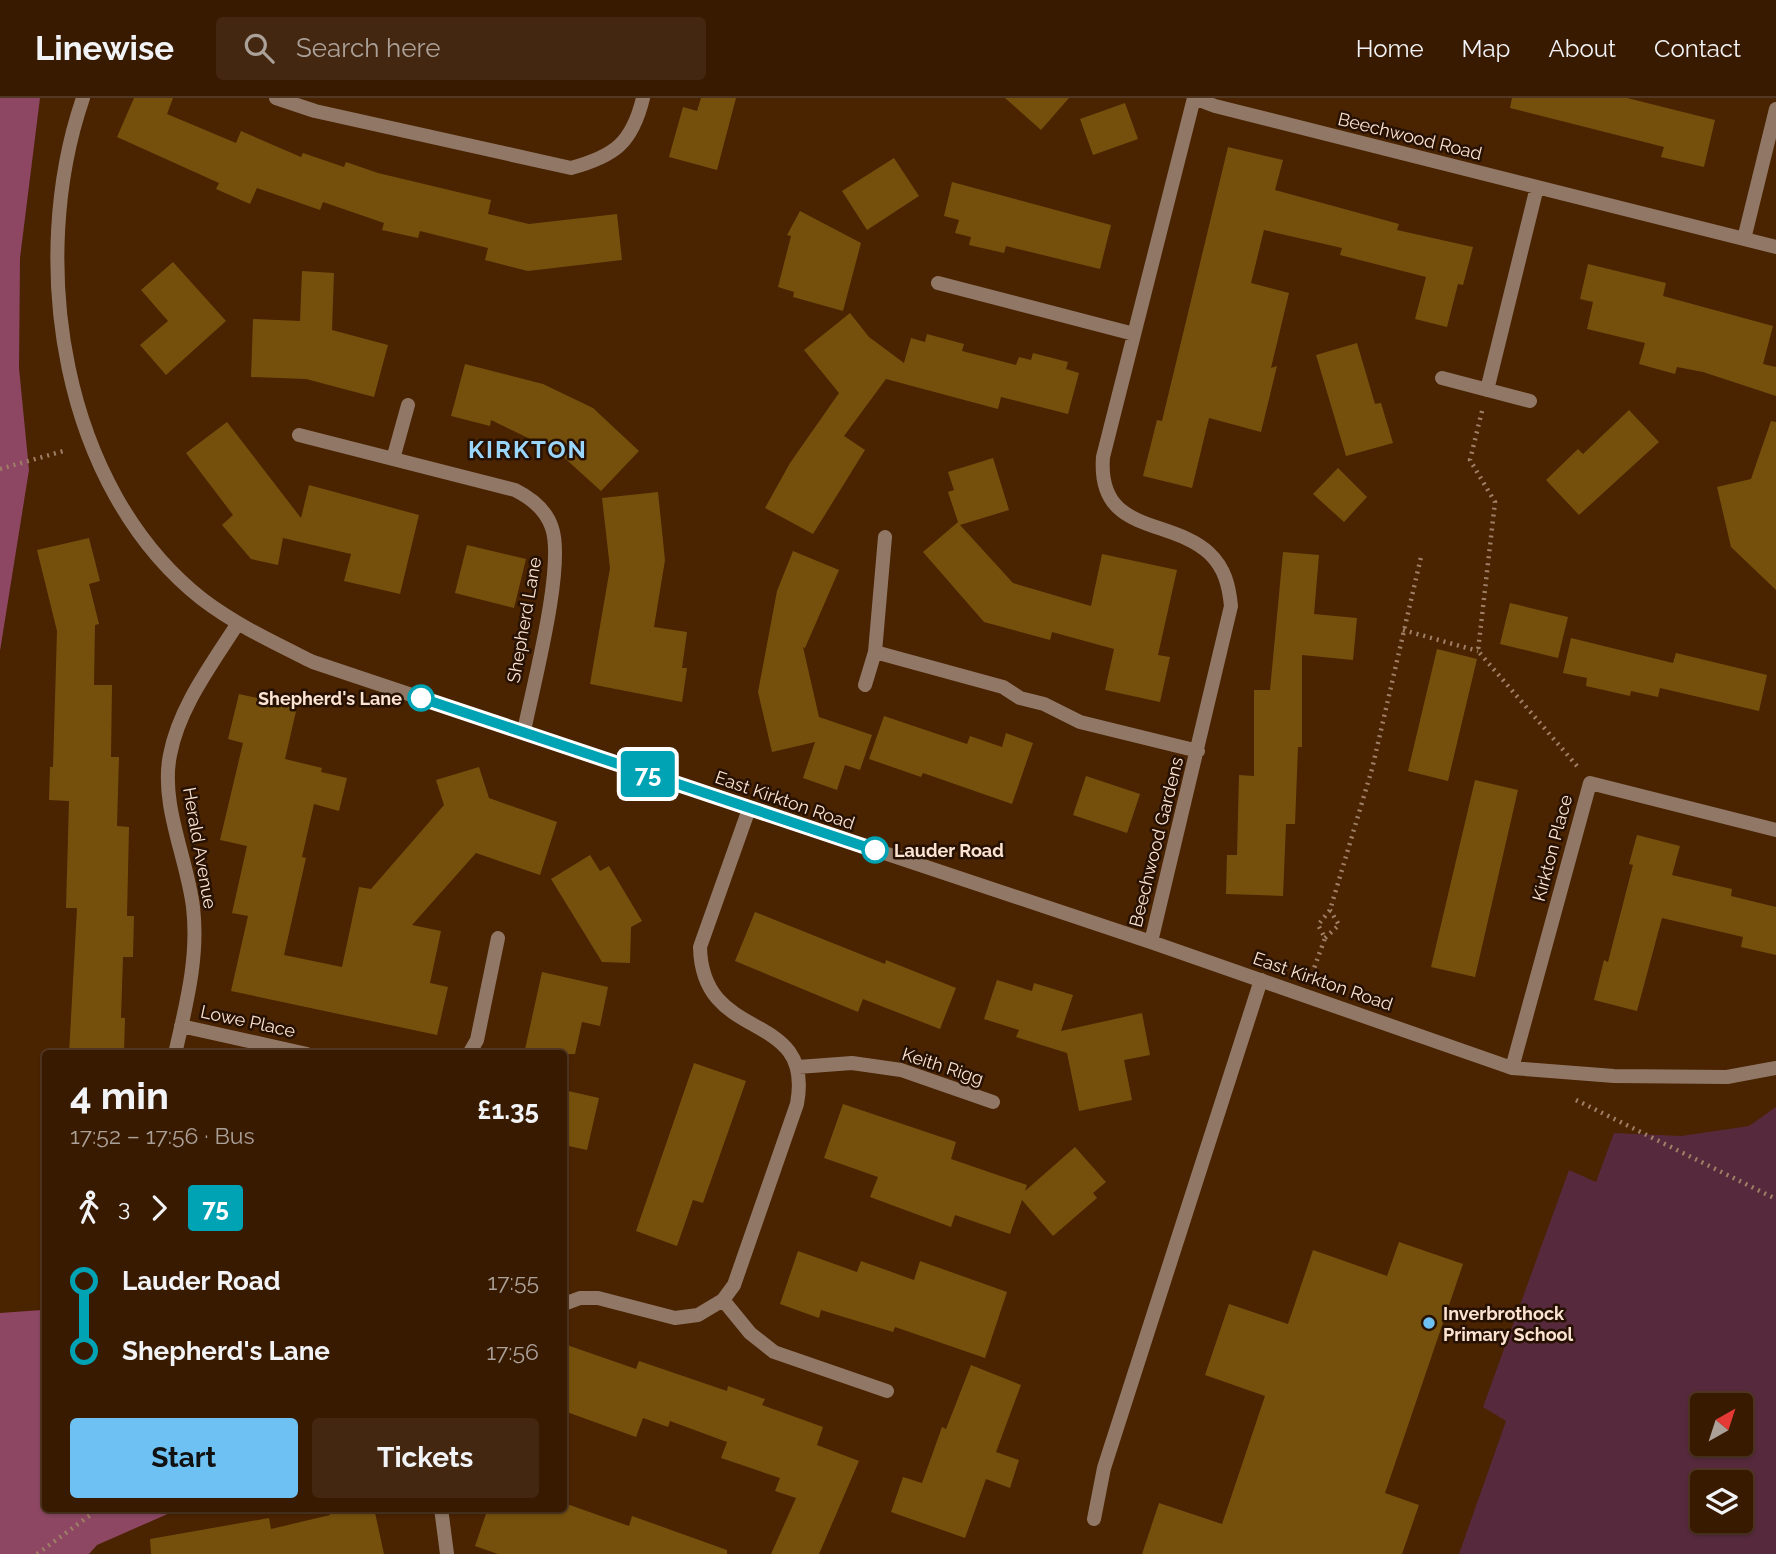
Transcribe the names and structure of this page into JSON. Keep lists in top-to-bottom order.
{
  "streets": {
    "street": [
      "Beechwood Road",
      "Shepherd Lane",
      "East Kirkton Road",
      "Beechwood Gardens",
      "Herald Avenue",
      "Kirkton Place",
      "Lowe Place",
      "Keith Rigg"
    ]
  },
  "crossings": [
    ["Beechwood Road", "Beechwood Gardens"],
    ["Shepherd Lane", "East Kirkton Road"],
    ["East Kirkton Road", "Beechwood Gardens"],
    ["East Kirkton Road", "Herald Avenue"],
    ["East Kirkton Road", "Kirkton Place"],
    ["Herald Avenue", "Lowe Place"]
  ],
  "districts": ["KIRKTON"],
  "places": ["Shepherd's Lane", "Lauder Road", "Inverbrothock Primary School"],
  "lines": ["bus line 75"],
  "north": "top right",
  "page": {
    "header": "Linewise",
    "search": "Search here",
    "nav": [
      "Home",
      "Map",
      "About",
      "Contact"
    ],
    "on_map": "75",
    "heading": ["4 min", "17:52 – 17:56 · Bus", "£1.35"],
    "legs": ["3", "75"],
    "list": [
      {
        "name": "Lauder Road",
        "value": "17:55"
      },
      {
        "name": "Shepherd's Lane",
        "value": "17:56"
      }
    ],
    "buttons": ["Start", "Tickets"]
  }
}
